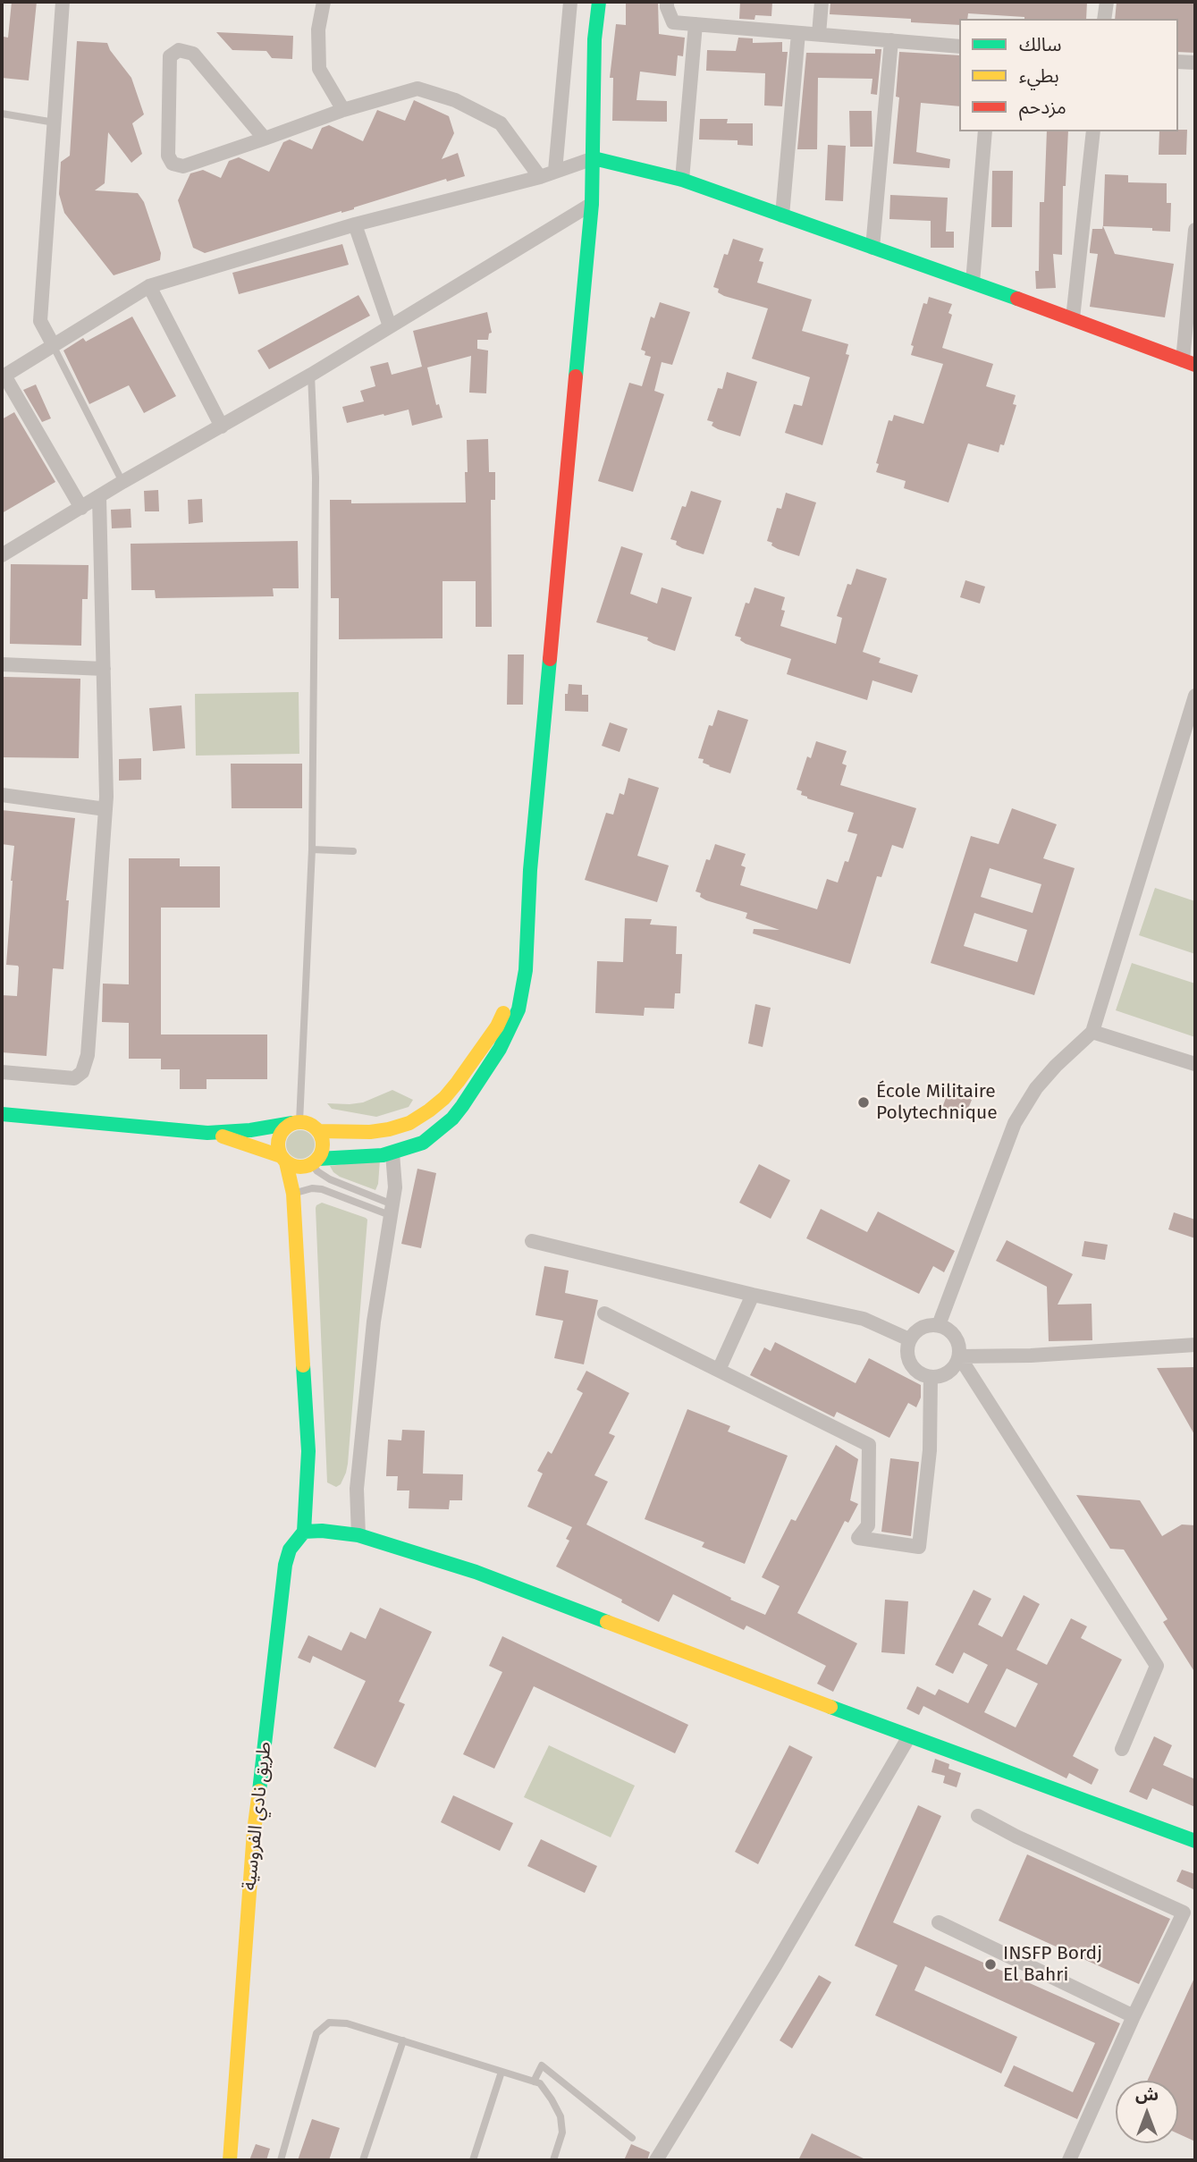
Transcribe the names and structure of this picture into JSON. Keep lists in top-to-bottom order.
{
  "streets": {
    "main road": ["طريق نادي الفروسية"]
  },
  "places": ["École Militaire Polytechnique", "INSFP Bordj El Bahri"],
  "legend": ["سالك", "بطيء", "مزدحم"],
  "north": "top"
}
